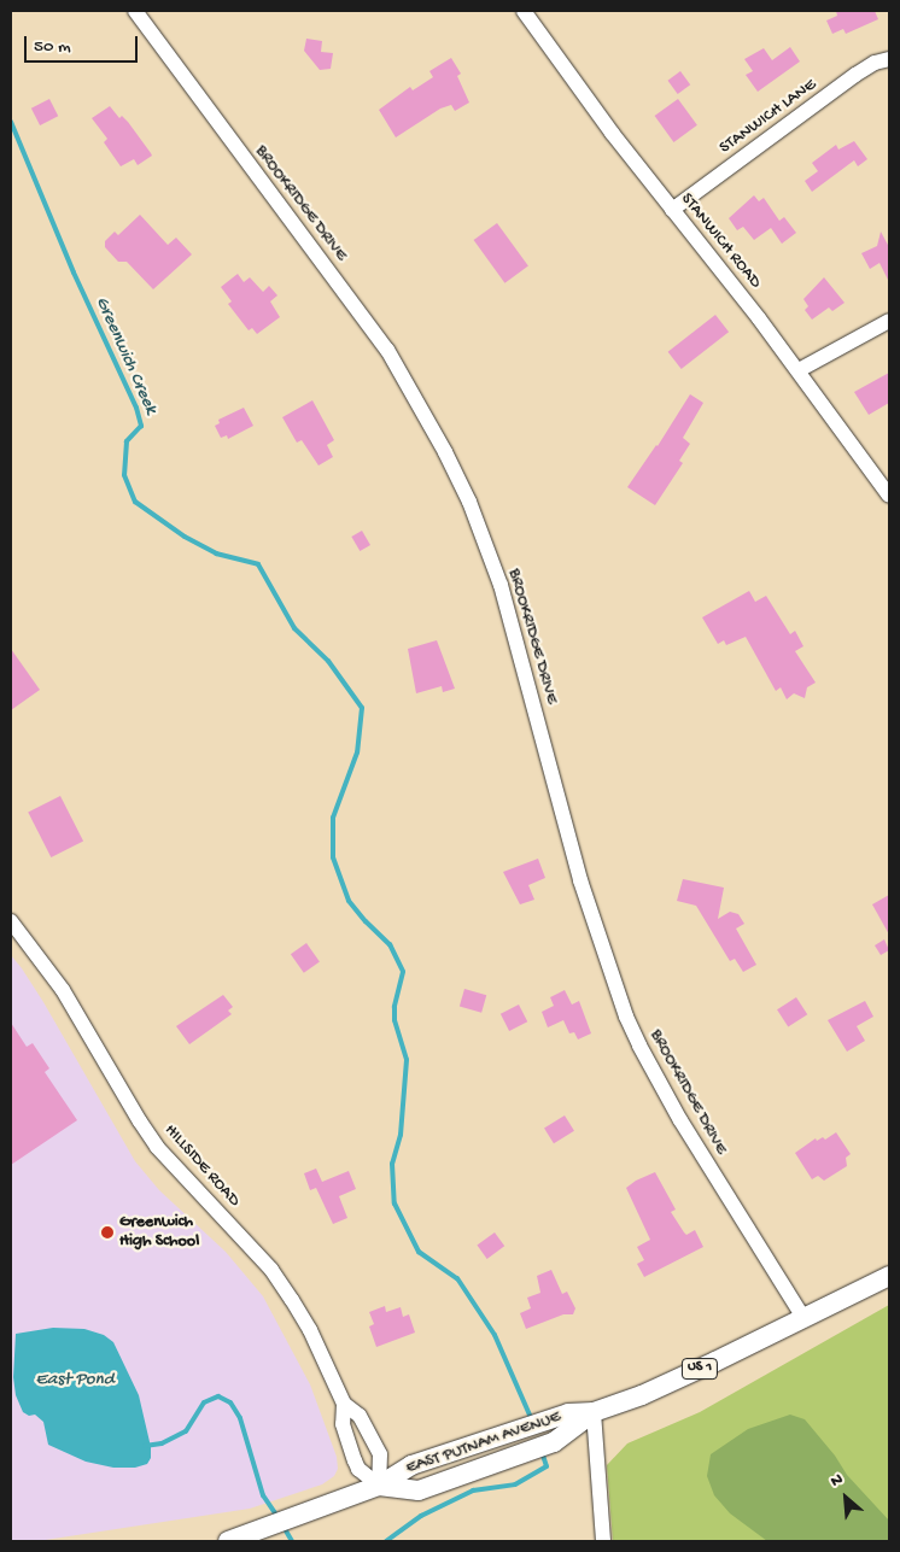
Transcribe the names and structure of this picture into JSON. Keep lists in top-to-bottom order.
{
  "streets": {
    "main road": ["US 1", "EAST PUTNAM AVENUE"],
    "street": [
      "STANWICH LANE",
      "BROOKRIDGE DRIVE",
      "STANWICH ROAD",
      "HILLSIDE ROAD"
    ]
  },
  "crossings": [
    ["STANWICH LANE", "STANWICH ROAD"],
    ["BROOKRIDGE DRIVE", "EAST PUTNAM AVENUE"],
    ["HILLSIDE ROAD", "EAST PUTNAM AVENUE"]
  ],
  "water": ["Greenwich Creek", "East Pond"],
  "places": ["Greenwich High School"],
  "scale_bar": "50 m",
  "north": "top left"
}
